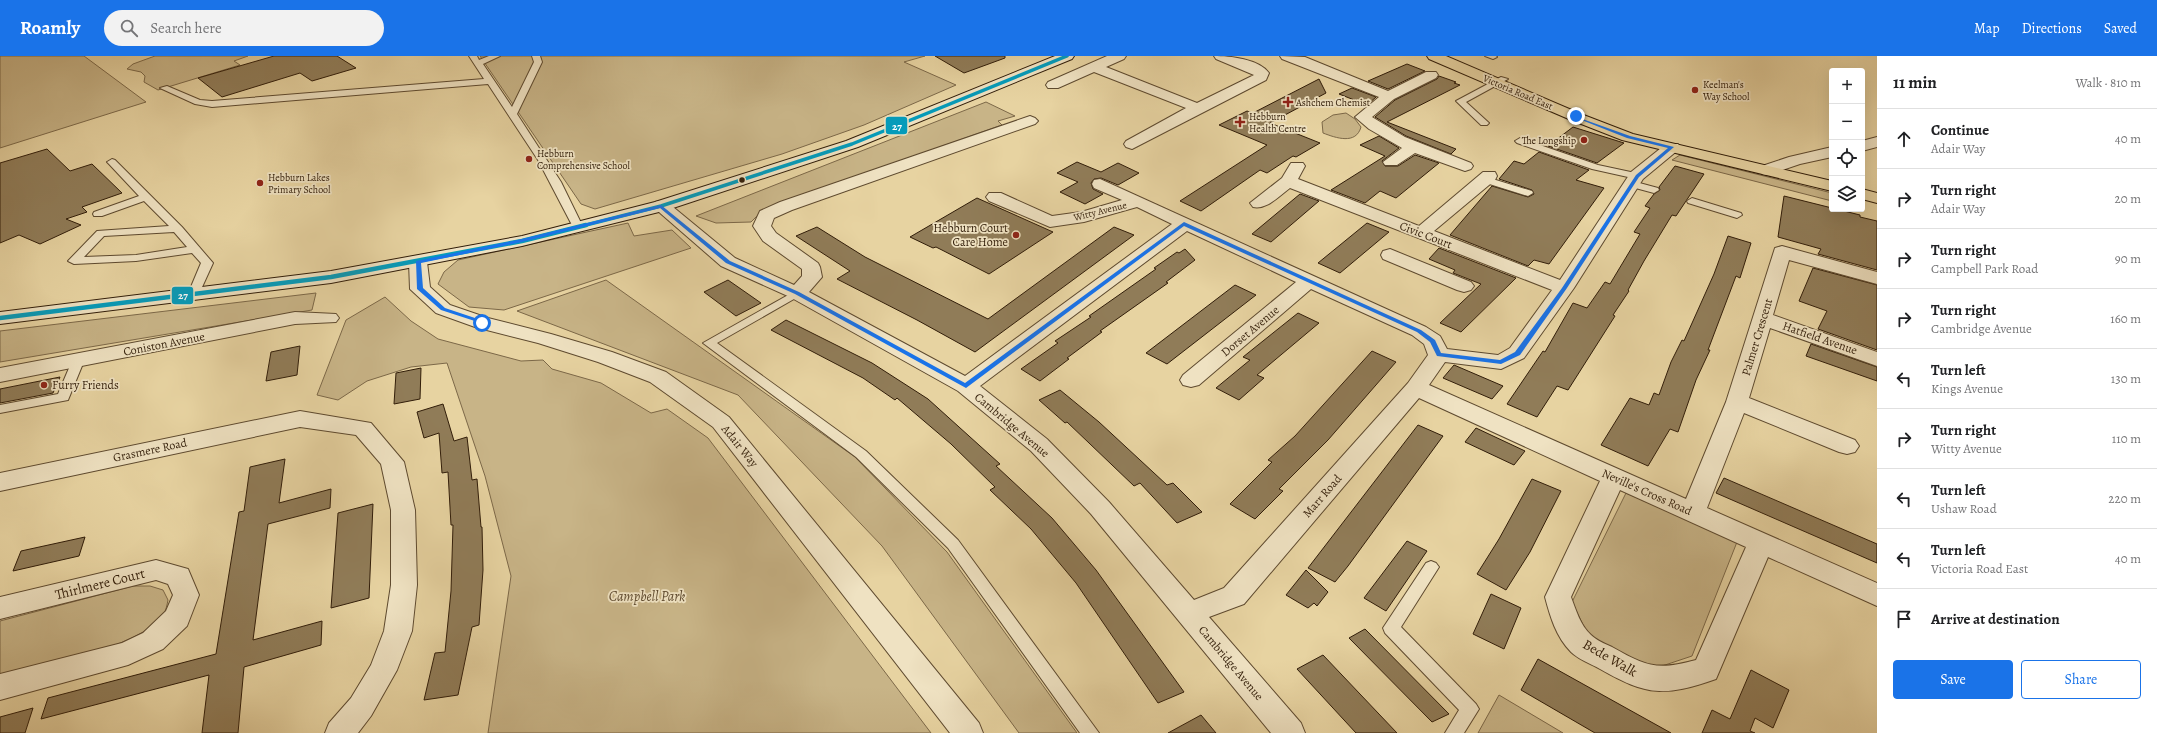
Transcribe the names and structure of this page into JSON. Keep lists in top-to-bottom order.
{
  "streets": {
    "main road": ["Victoria Road East"],
    "street": [
      "Witty Avenue",
      "Civic Court",
      "Dorset Avenue",
      "Palmer Crescent",
      "Hatfield Avenue",
      "Coniston Avenue",
      "Cambridge Avenue",
      "Adair Way",
      "Grasmere Road",
      "Neville's Cross Road",
      "Marr Road",
      "Thirlmere Court",
      "Bede Walk"
    ]
  },
  "crossings": [
    ["Witty Avenue", "Dorset Avenue"],
    ["Witty Avenue", "Marr Road"],
    ["Palmer Crescent", "Hatfield Avenue"],
    ["Palmer Crescent", "Neville's Cross Road"],
    ["Cambridge Avenue", "Marr Road"],
    ["Neville's Cross Road", "Marr Road"],
    ["Neville's Cross Road", "Bede Walk"]
  ],
  "parks": ["Campbell Park"],
  "places": {
    "other": [
      "Keelman's Way School",
      "The Longship",
      "Hebburn Comprehensive School",
      "Hebburn Lakes Primary School",
      "Hebburn Court Care Home",
      "Furry Friends"
    ],
    "health": ["Ashchem Chemist", "Hebburn Health Centre"]
  },
  "lines": ["transit line 27"],
  "page": {
    "header": "Roamly",
    "search": "Search here",
    "nav": ["Map", "Directions", "Saved"],
    "heading": ["11 min", "Walk · 810 m"],
    "map_buttons": ["+", "−"],
    "list": [
      ["Continue", "Adair Way", "40 m"],
      ["Turn right", "Adair Way", "20 m"],
      ["Turn right", "Campbell Park Road", "90 m"],
      ["Turn right", "Cambridge Avenue", "160 m"],
      ["Turn left", "Kings Avenue", "130 m"],
      ["Turn right", "Witty Avenue", "110 m"],
      ["Turn left", "Ushaw Road", "220 m"],
      ["Turn left", "Victoria Road East", "40 m"],
      "Arrive at destination"
    ],
    "buttons": ["Save", "Share"]
  }
}
